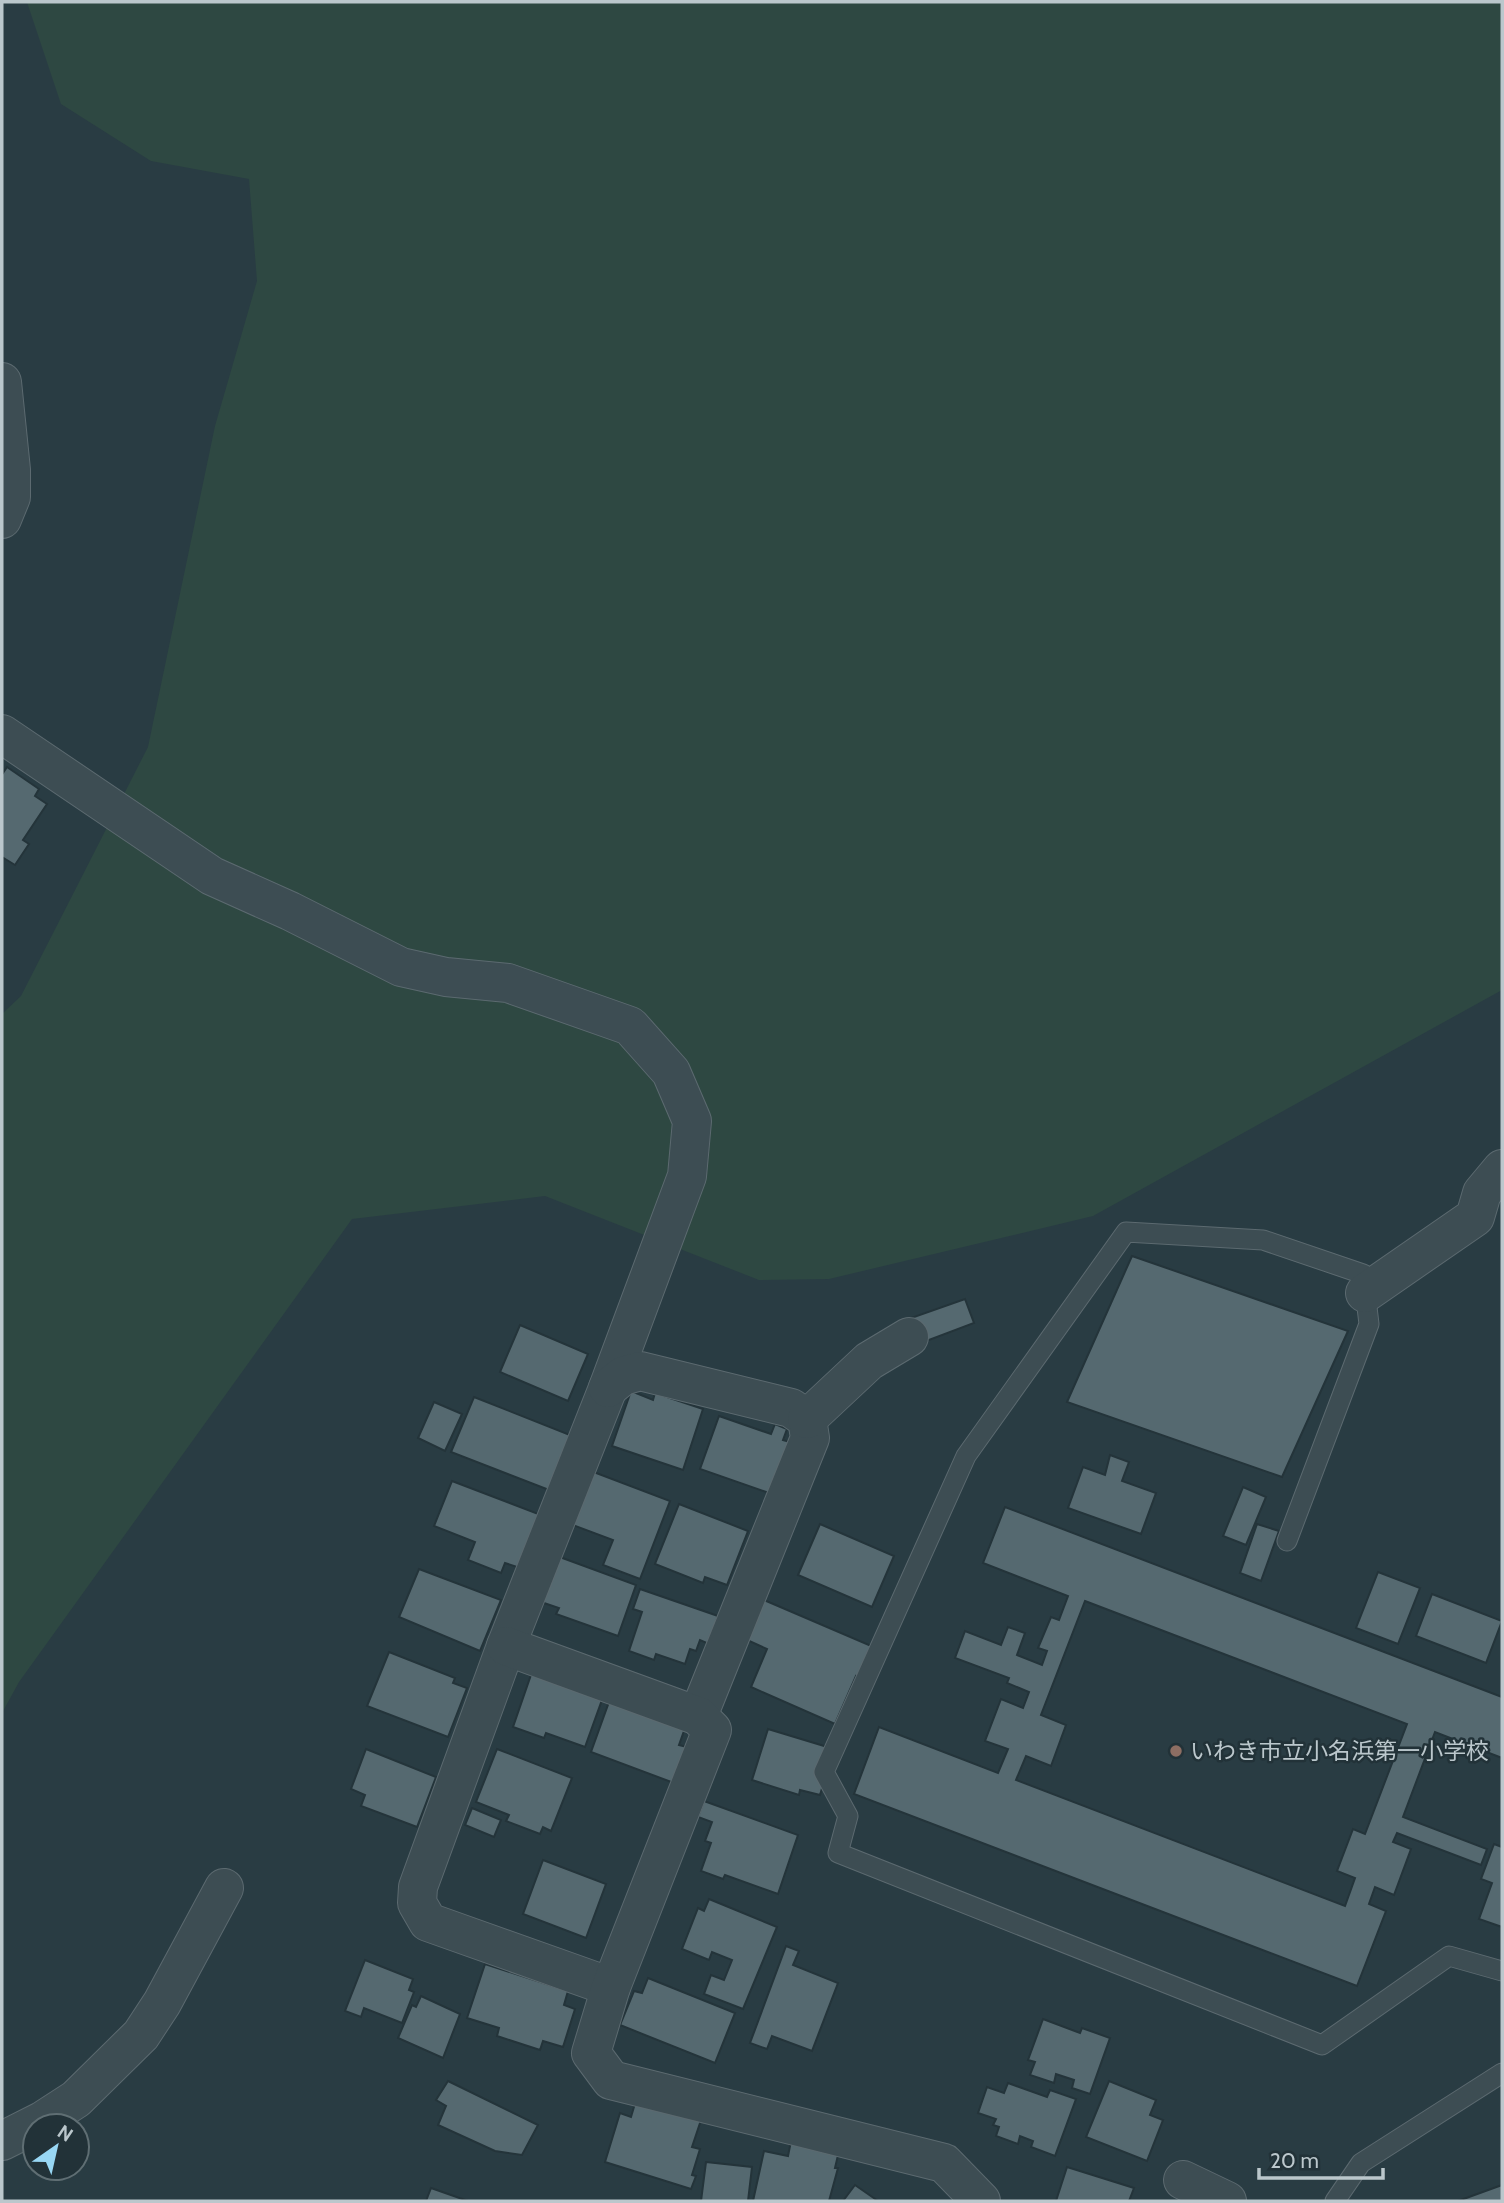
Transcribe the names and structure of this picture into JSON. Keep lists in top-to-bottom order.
{
  "places": ["いわき市立小名浜第一小学校"],
  "scale_bar": "20 m",
  "north": "top right"
}
